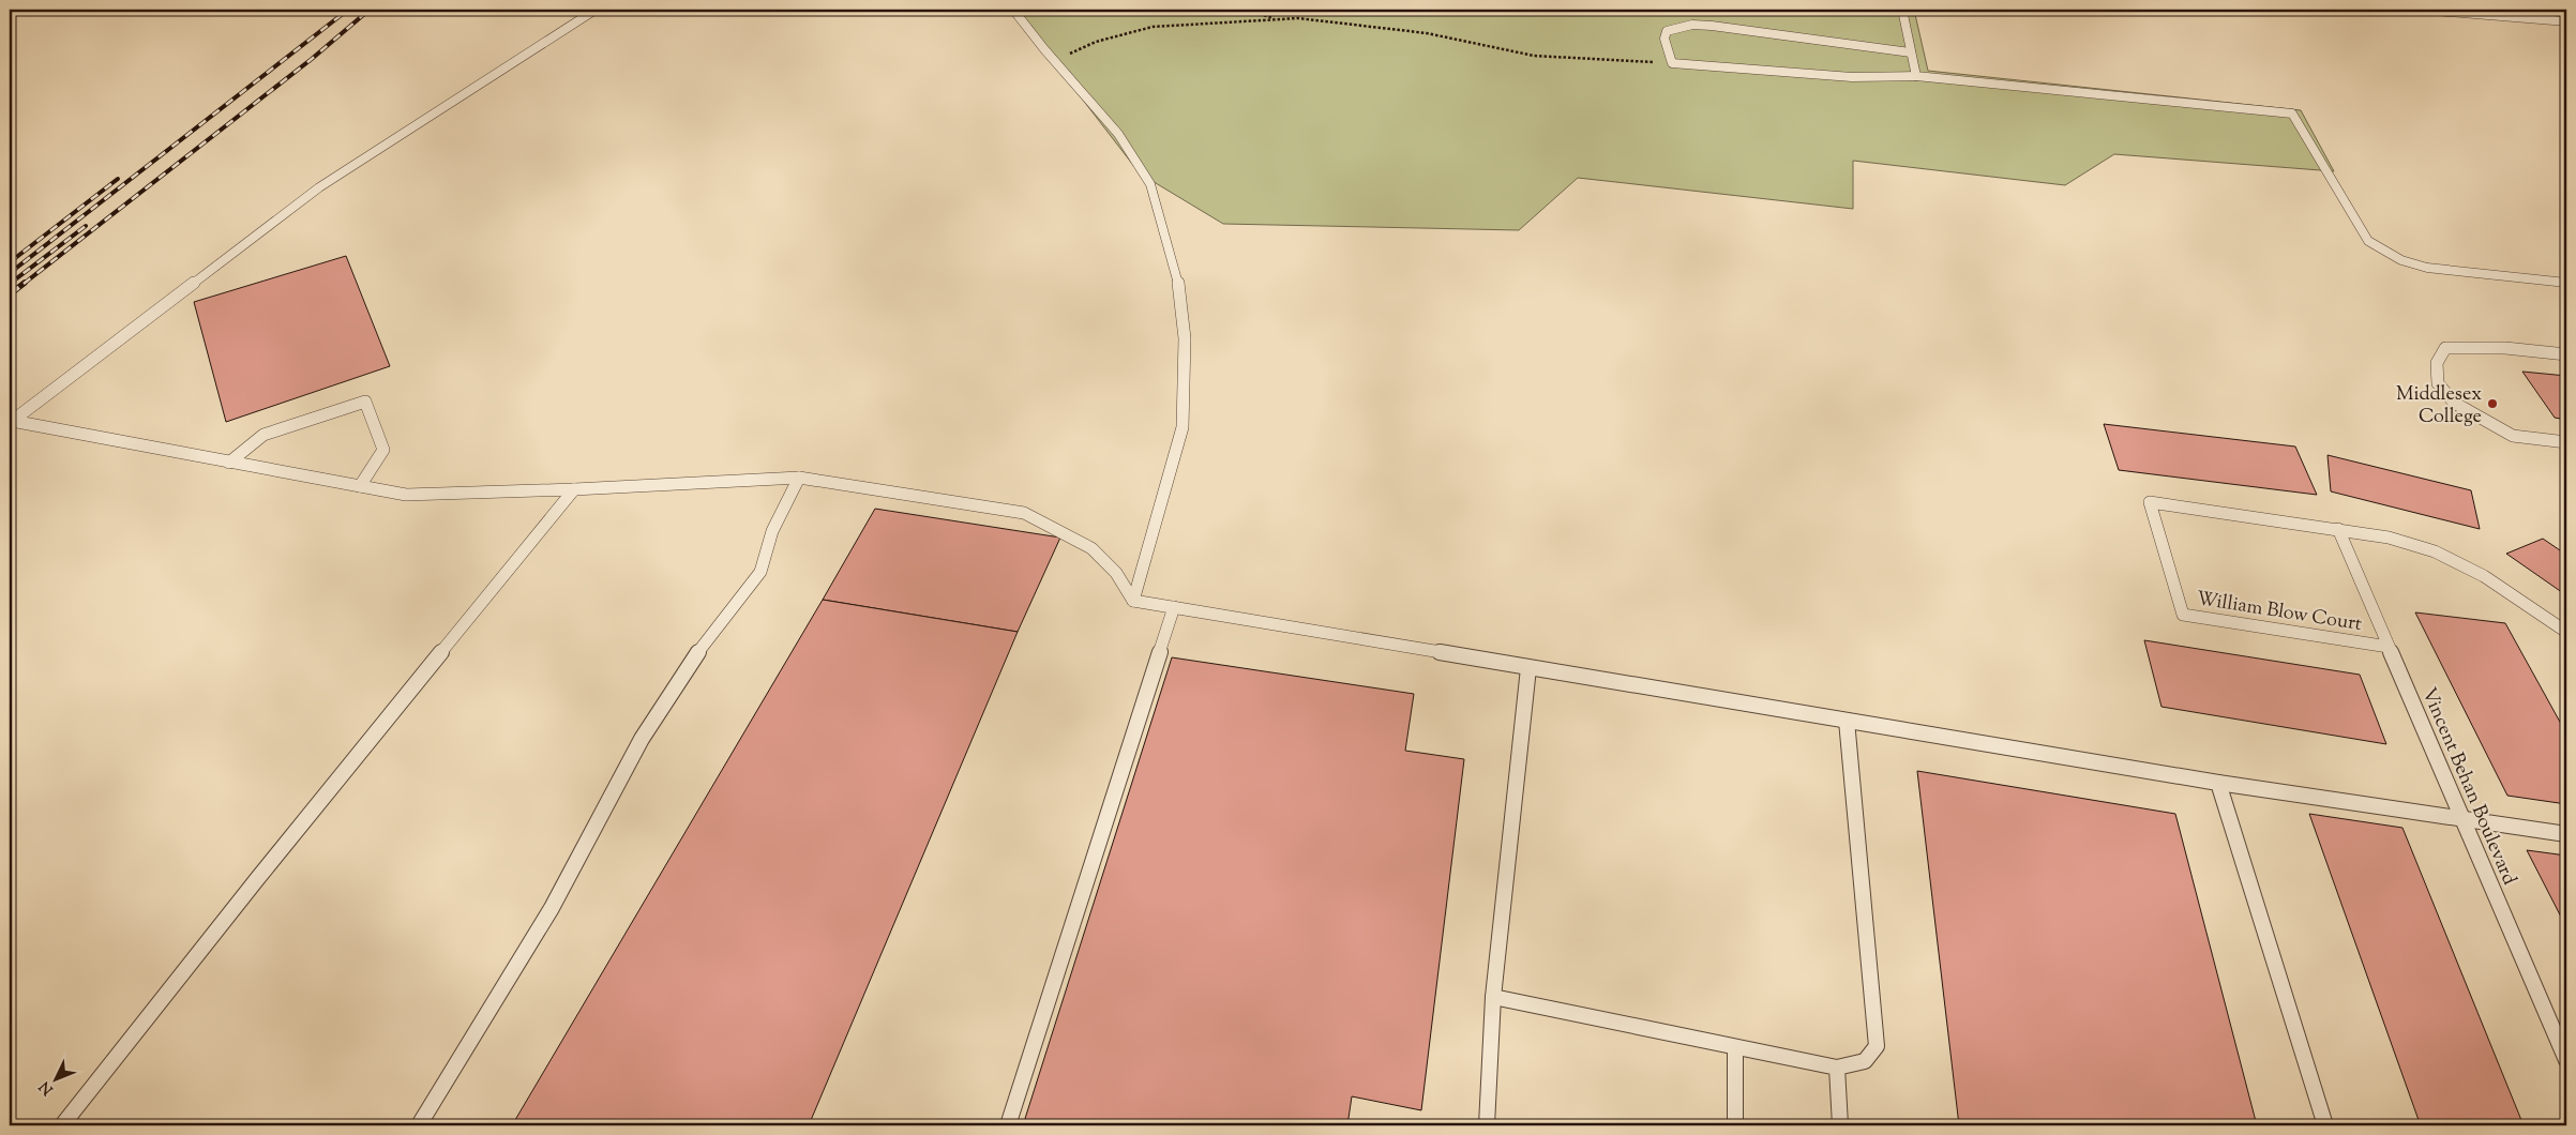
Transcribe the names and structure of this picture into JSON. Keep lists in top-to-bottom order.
{
  "streets": {
    "lane": ["William Blow Court", "Vincent Behan Boulevard"]
  },
  "crossings": [
    ["William Blow Court", "Vincent Behan Boulevard"]
  ],
  "places": ["Middlesex College"],
  "north": "bottom left"
}
